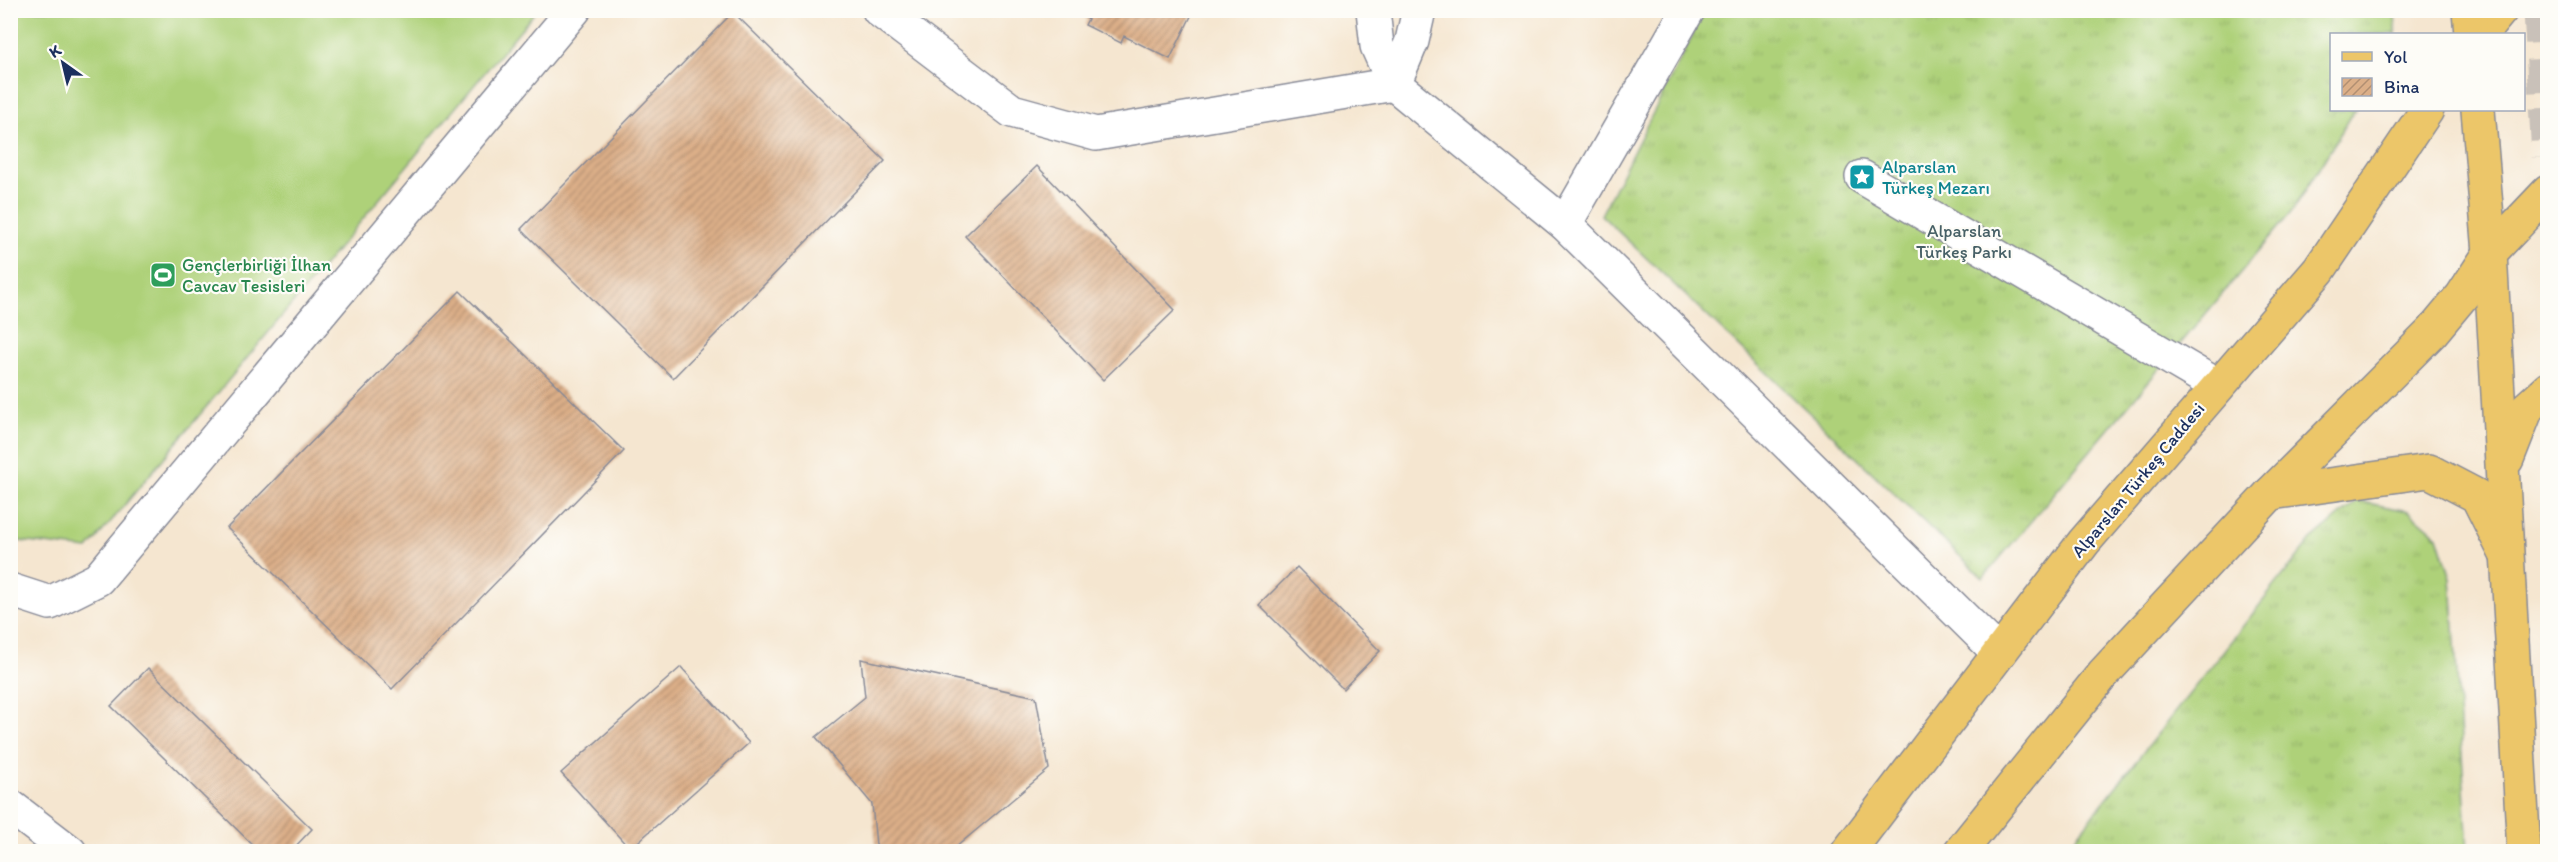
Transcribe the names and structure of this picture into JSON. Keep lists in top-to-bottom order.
{
  "streets": {
    "main road": ["Alparslan Türkeş Caddesi"]
  },
  "parks": ["Alparslan Türkeş Parkı"],
  "places": {
    "place": ["Alparslan Türkeş Mezarı"],
    "sports": ["Gençlerbirliği İlhan Cavcav Tesisleri"]
  },
  "legend": ["Yol", "Bina"],
  "north": "top left"
}
